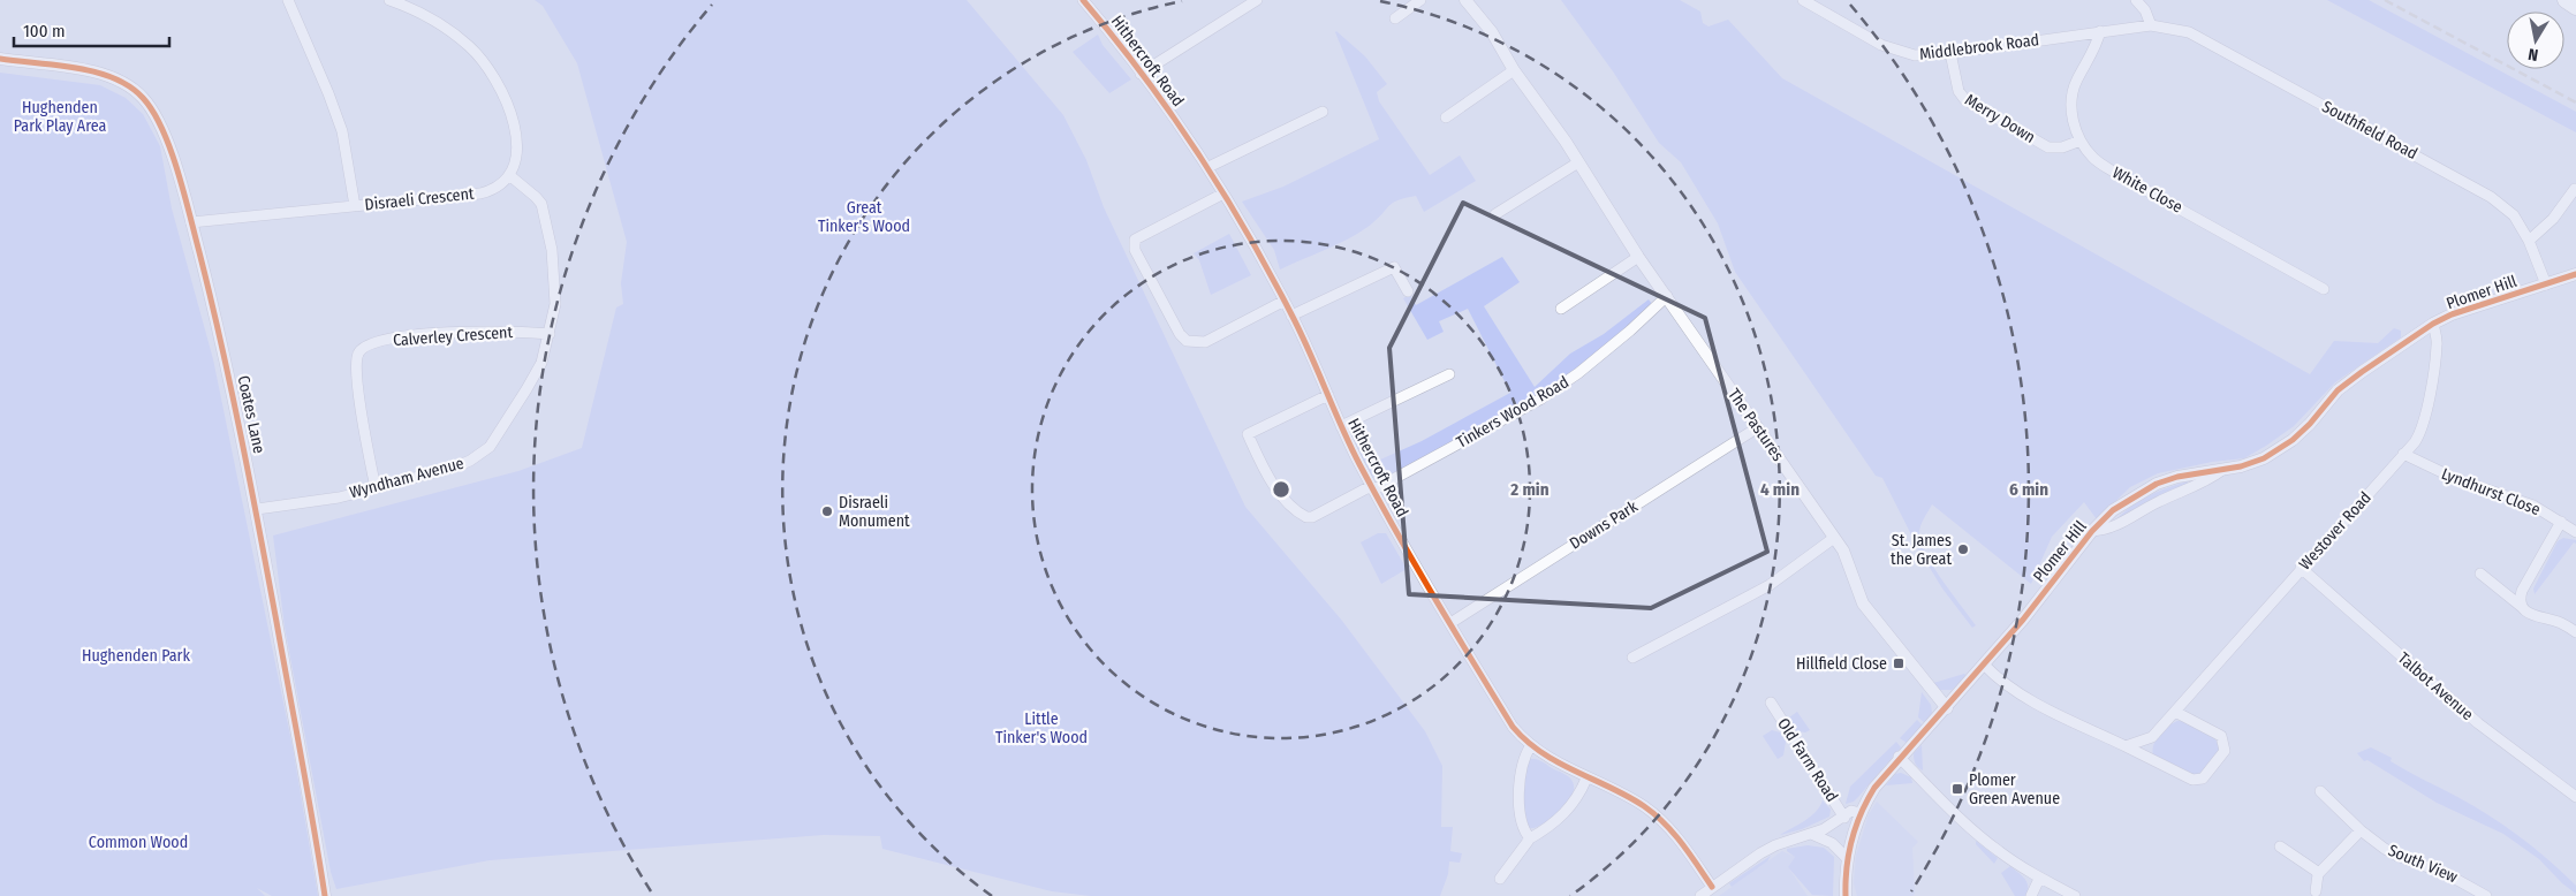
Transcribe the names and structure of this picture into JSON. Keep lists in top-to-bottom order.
{
  "streets": {
    "street": [
      "Middlebrook Road",
      "Hithercroft Road",
      "Merry Down",
      "Southfield Road",
      "White Close",
      "Disraeli Crescent",
      "Plomer Hill",
      "Calverley Crescent",
      "Tinkers Wood Road",
      "Coates Lane",
      "The Pastures",
      "Wyndham Avenue",
      "Lyndhurst Close",
      "Downs Park",
      "Westover Road",
      "Talbot Avenue",
      "Old Farm Road",
      "South View"
    ]
  },
  "crossings": [
    ["Middlebrook Road", "Merry Down"],
    ["Middlebrook Road", "Southfield Road"],
    ["Middlebrook Road", "White Close"],
    ["Hithercroft Road", "Tinkers Wood Road"],
    ["Hithercroft Road", "Downs Park"],
    ["Merry Down", "White Close"],
    ["Southfield Road", "White Close"],
    ["Southfield Road", "Plomer Hill"],
    ["Disraeli Crescent", "Coates Lane"],
    ["Disraeli Crescent", "Wyndham Avenue"],
    ["Plomer Hill", "The Pastures"],
    ["Plomer Hill", "Westover Road"],
    ["Calverley Crescent", "Wyndham Avenue"],
    ["Tinkers Wood Road", "The Pastures"],
    ["Coates Lane", "Wyndham Avenue"],
    ["The Pastures", "Downs Park"],
    ["Lyndhurst Close", "Westover Road"],
    ["Westover Road", "Talbot Avenue"]
  ],
  "parks": [
    "Hughenden Park Play Area",
    "Great Tinker's Wood",
    "Hughenden Park",
    "Little Tinker's Wood",
    "Common Wood"
  ],
  "places": {
    "other": ["Disraeli Monument", "St. James the Great"],
    "transit": ["Hillfield Close", "Plomer Green Avenue"]
  },
  "scale_bar": "100 m",
  "north": "bottom",
  "rings": ["2 min", "4 min", "6 min"]
}
